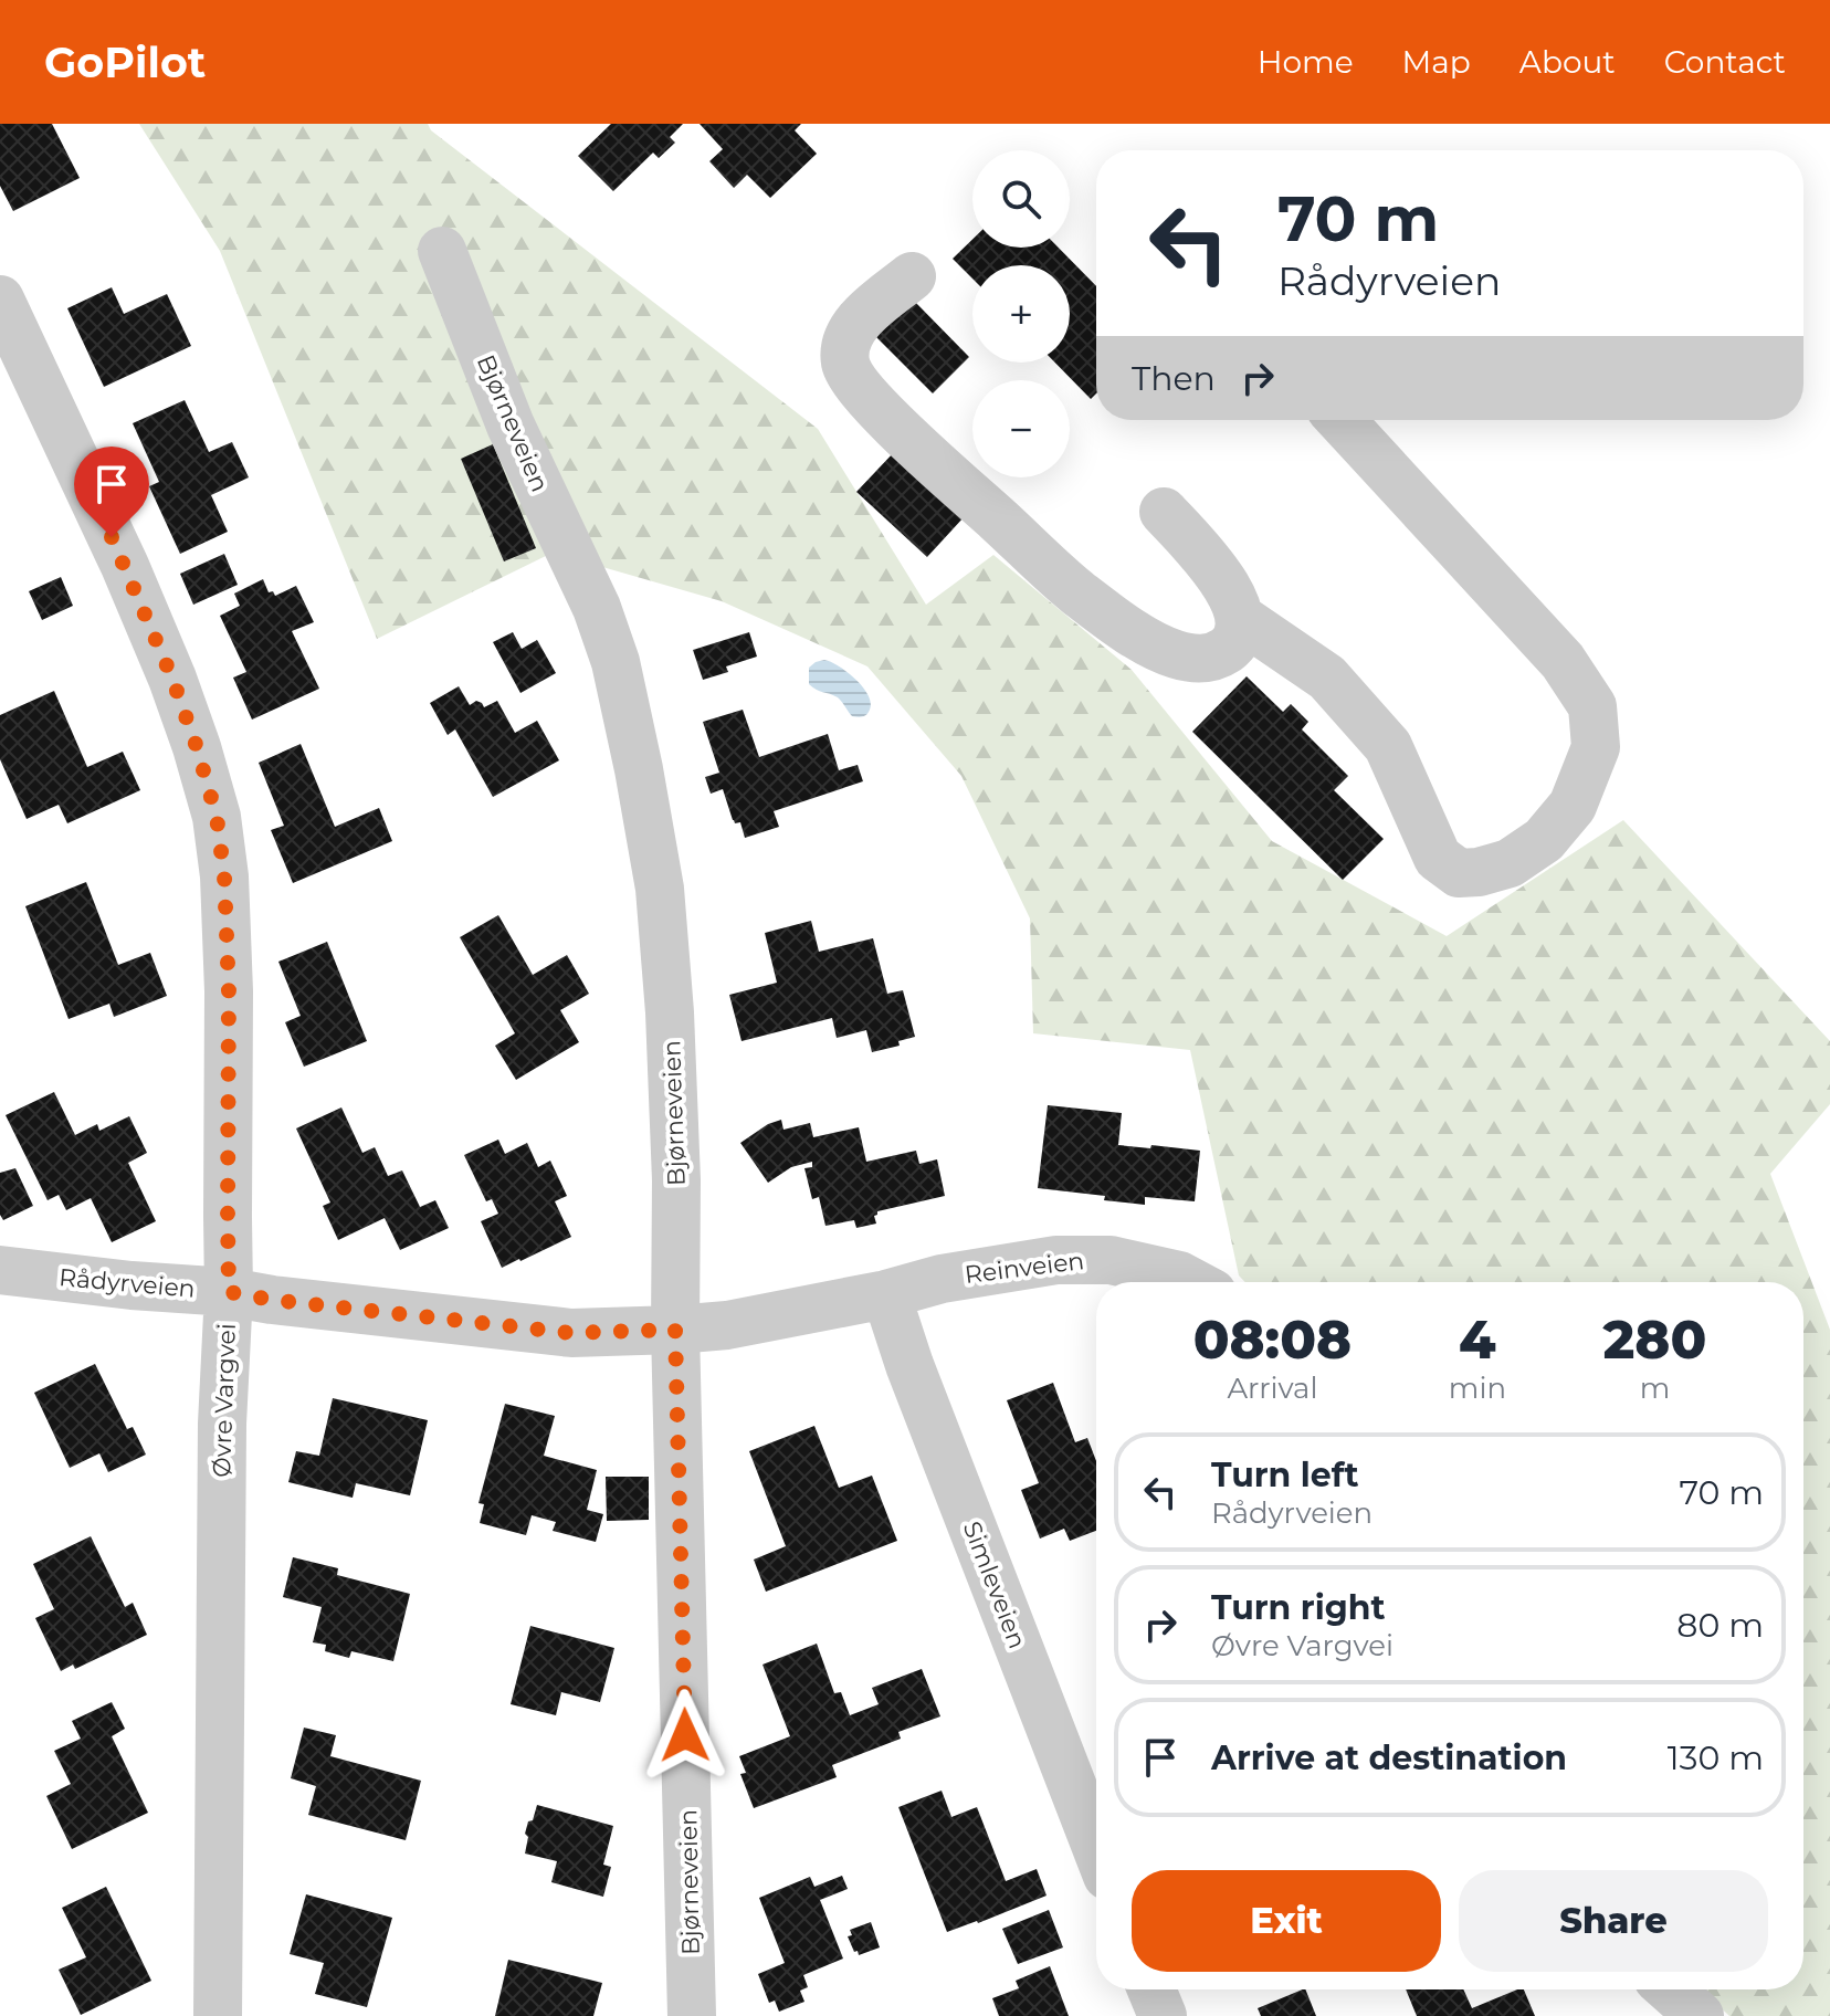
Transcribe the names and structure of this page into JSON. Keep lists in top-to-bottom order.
{
  "streets": {
    "street": [
      "Bjørneveien",
      "Reinveien",
      "Rådyrveien",
      "Øvre Vargvei",
      "Simleveien"
    ]
  },
  "crossings": [
    ["Bjørneveien", "Rådyrveien"],
    ["Reinveien", "Rådyrveien"],
    ["Reinveien", "Simleveien"],
    ["Rådyrveien", "Øvre Vargvei"],
    ["Rådyrveien", "Simleveien"]
  ],
  "page": {
    "header": "GoPilot",
    "nav": [
      "Home",
      "Map",
      "About",
      "Contact"
    ],
    "map_buttons": ["+", "−"],
    "turn": ["70 m", "Rådyrveien"],
    "then": "Then",
    "eta": [
      "08:08",
      "Arrival",
      "4",
      "min",
      "280",
      "m"
    ],
    "list": [
      {
        "name": "Turn left",
        "note": "Rådyrveien",
        "value": "70 m"
      },
      {
        "name": "Turn right",
        "note": "Øvre Vargvei",
        "value": "80 m"
      },
      {
        "name": "Arrive at destination",
        "value": "130 m"
      }
    ],
    "buttons": ["Exit", "Share"]
  }
}
